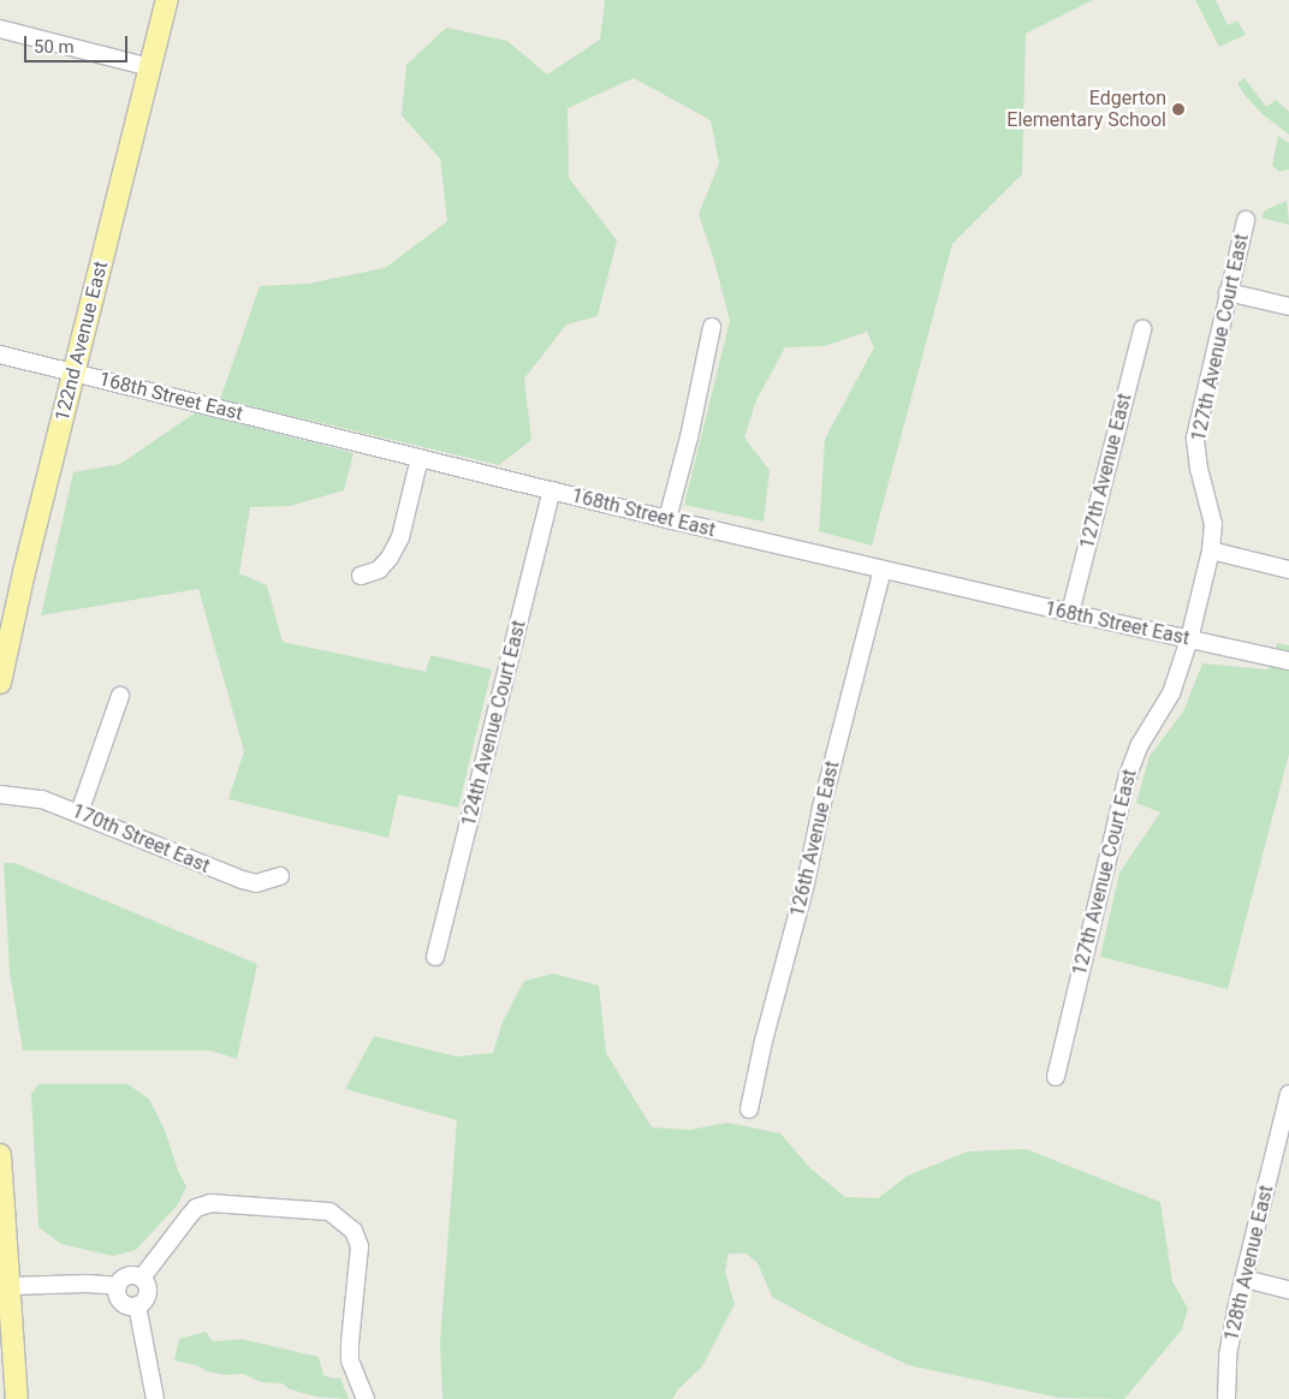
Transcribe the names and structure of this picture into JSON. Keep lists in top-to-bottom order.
{
  "streets": {
    "main road": ["122nd Avenue East"],
    "street": [
      "127th Avenue Court East",
      "168th Street East",
      "127th Avenue East",
      "124th Avenue Court East",
      "170th Street East",
      "126th Avenue East",
      "128th Avenue East"
    ]
  },
  "crossings": [
    ["127th Avenue Court East", "168th Street East"],
    ["122nd Avenue East", "168th Street East"],
    ["168th Street East", "127th Avenue East"],
    ["168th Street East", "124th Avenue Court East"],
    ["168th Street East", "126th Avenue East"]
  ],
  "places": ["Edgerton Elementary School"],
  "scale_bar": "50 m"
}
